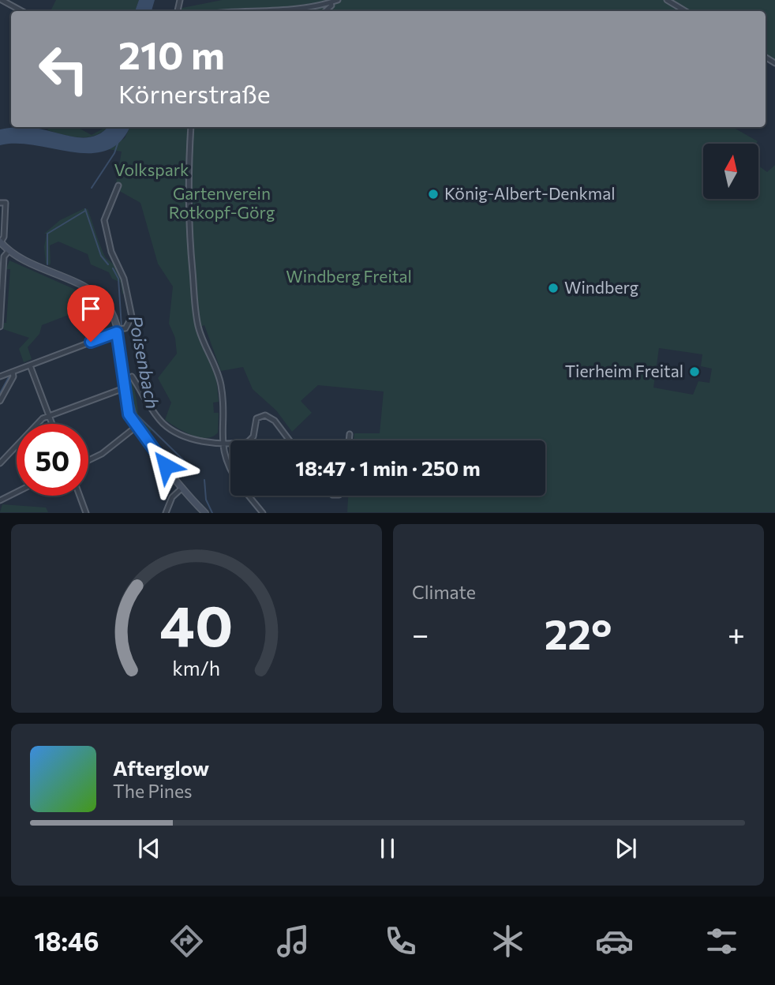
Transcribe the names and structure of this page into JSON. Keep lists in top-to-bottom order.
{
  "water": ["Poisenbach"],
  "parks": ["Volkspark", "Gartenverein Rotkopf-Görg", "Windberg Freital"],
  "places": ["König-Albert-Denkmal", "Windberg", "Tierheim Freital"],
  "north": "top",
  "page": {
    "turn": ["210 m", "Körnerstraße"],
    "limit": "50",
    "trip": "18:47 · 1 min · 250 m",
    "tile": "Climate",
    "heat": ["−", "22°", "+"],
    "song": ["Afterglow", "The Pines"],
    "tabs": "18:46",
    "gauge": ["40", "km/h"]
  }
}
